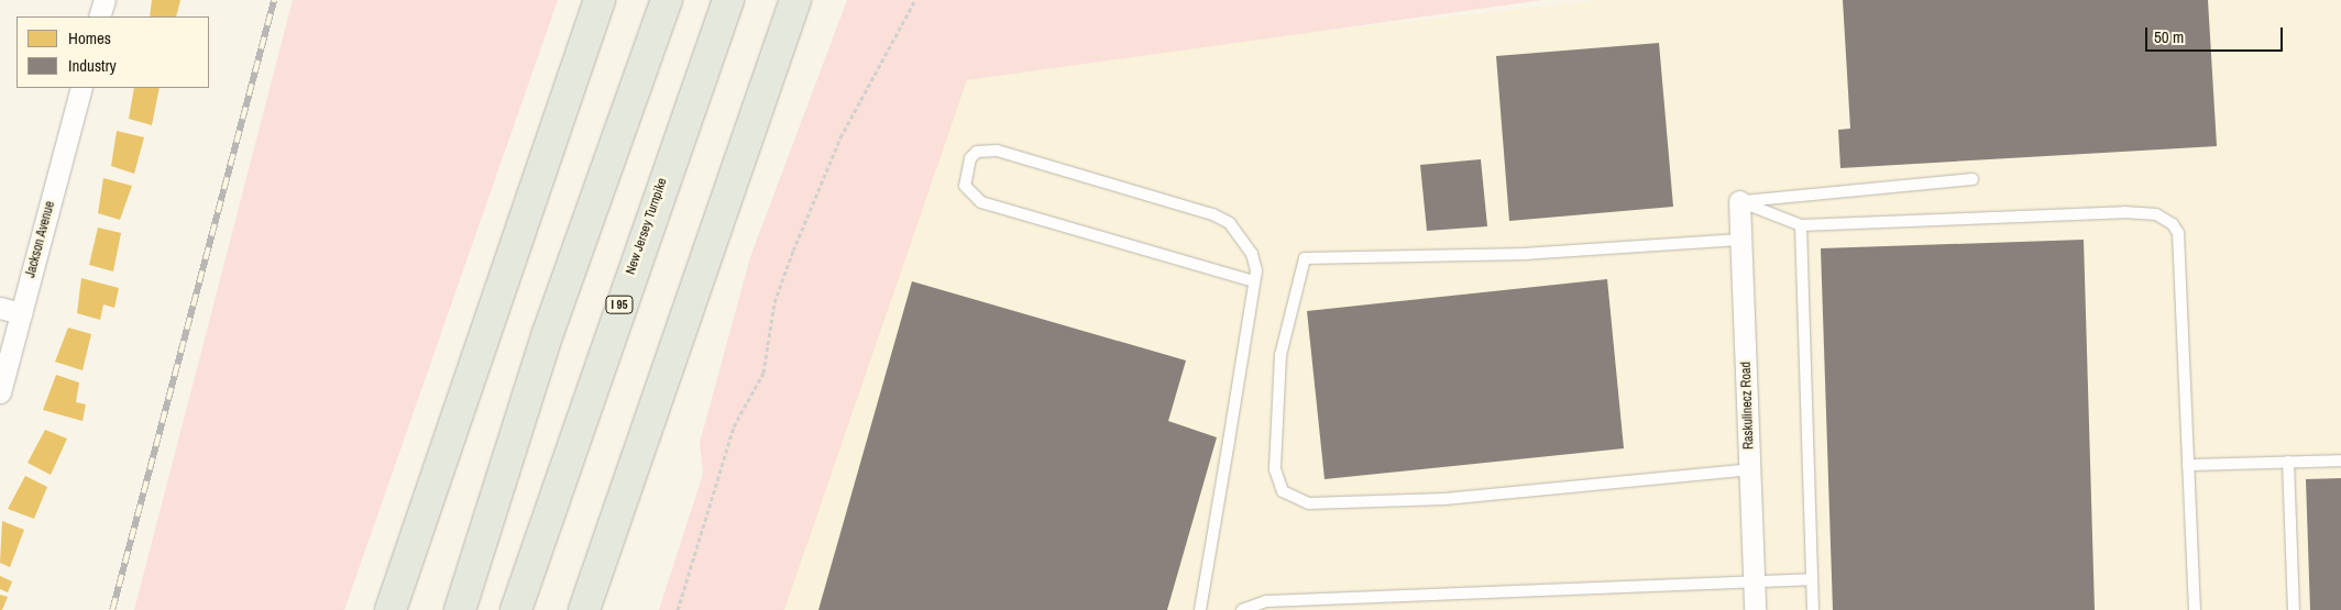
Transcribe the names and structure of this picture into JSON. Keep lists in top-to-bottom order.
{
  "streets": {
    "highway": ["New Jersey Turnpike", "I 95"],
    "street": ["Jackson Avenue", "Raskulinecz Road"]
  },
  "legend": ["Homes", "Industry"],
  "scale_bar": "50 m"
}
